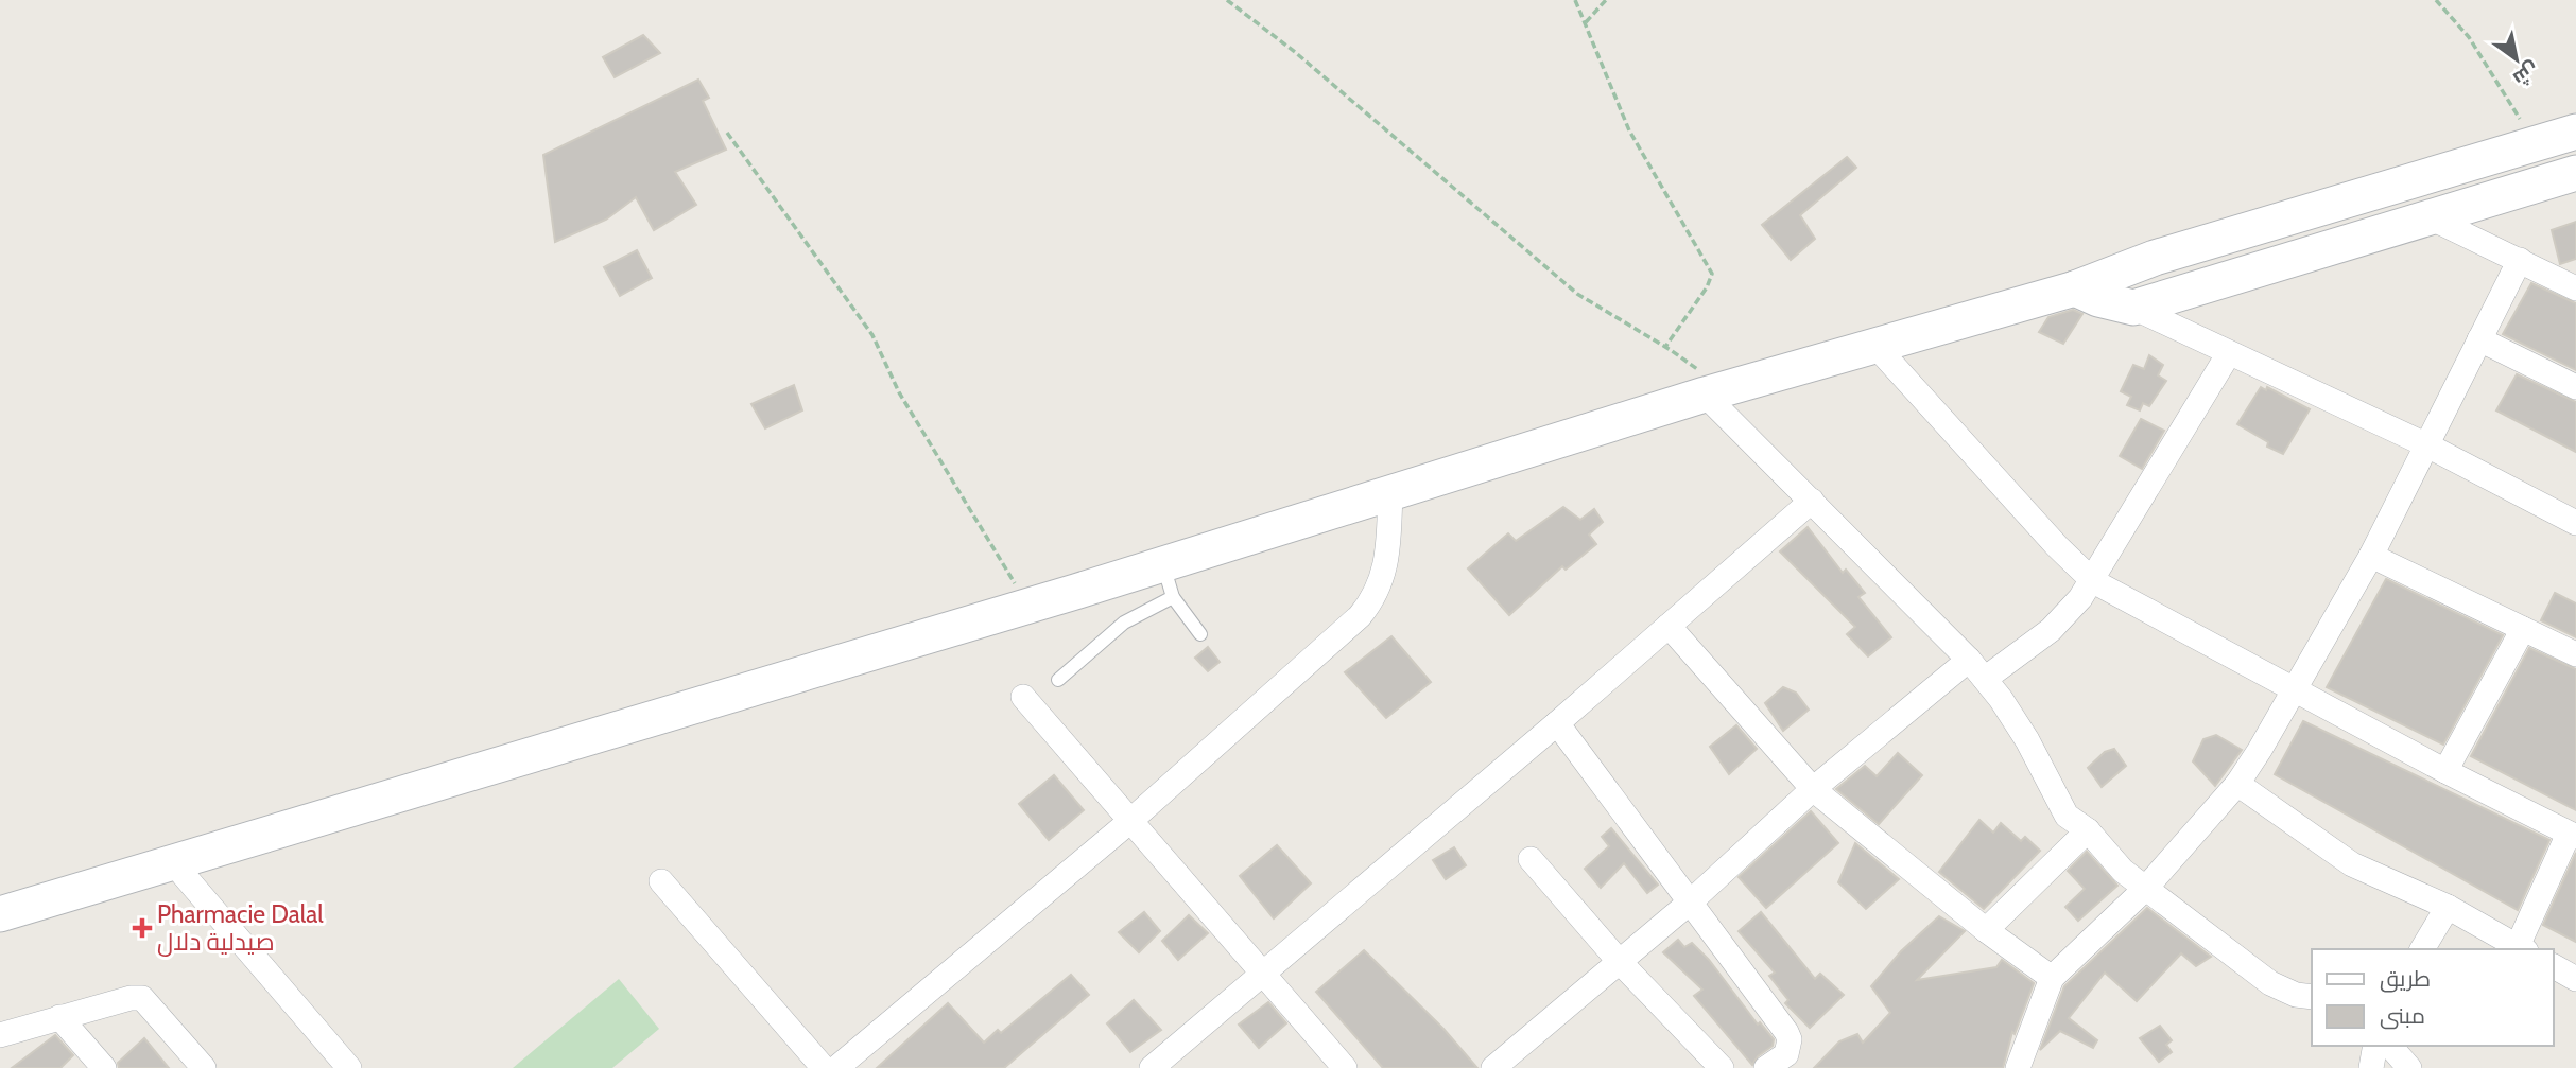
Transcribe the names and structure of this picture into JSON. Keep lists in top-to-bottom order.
{
  "places": {
    "health": ["Pharmacie Dalal صيدلية دلال"]
  },
  "legend": ["طريق", "مبنى"],
  "north": "bottom right"
}
